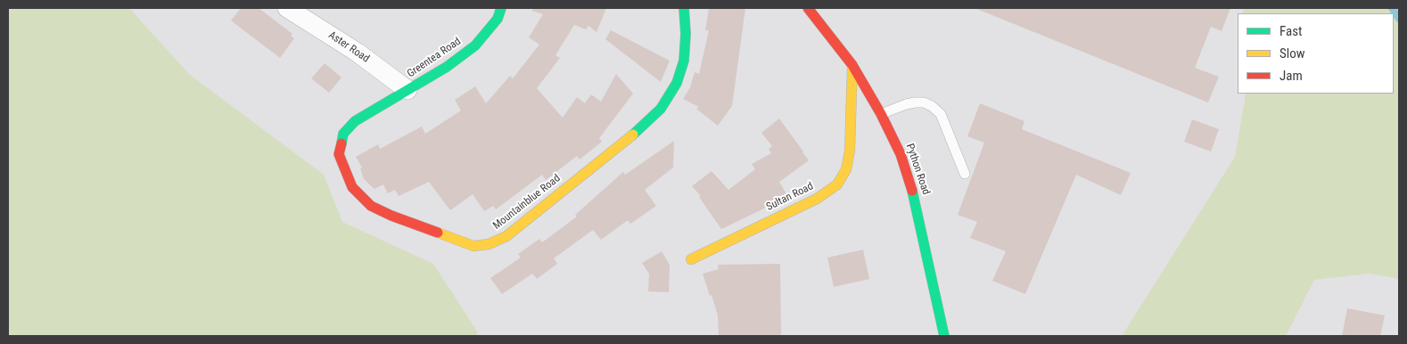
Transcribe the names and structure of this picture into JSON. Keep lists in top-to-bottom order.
{
  "streets": {
    "street": [
      "Aster Road",
      "Greentea Road",
      "Python Road",
      "Sultan Road",
      "Mountainblue Road"
    ]
  },
  "crossings": [
    ["Aster Road", "Greentea Road"],
    ["Greentea Road", "Mountainblue Road"],
    ["Python Road", "Sultan Road"]
  ],
  "legend": ["Fast", "Slow", "Jam"]
}
